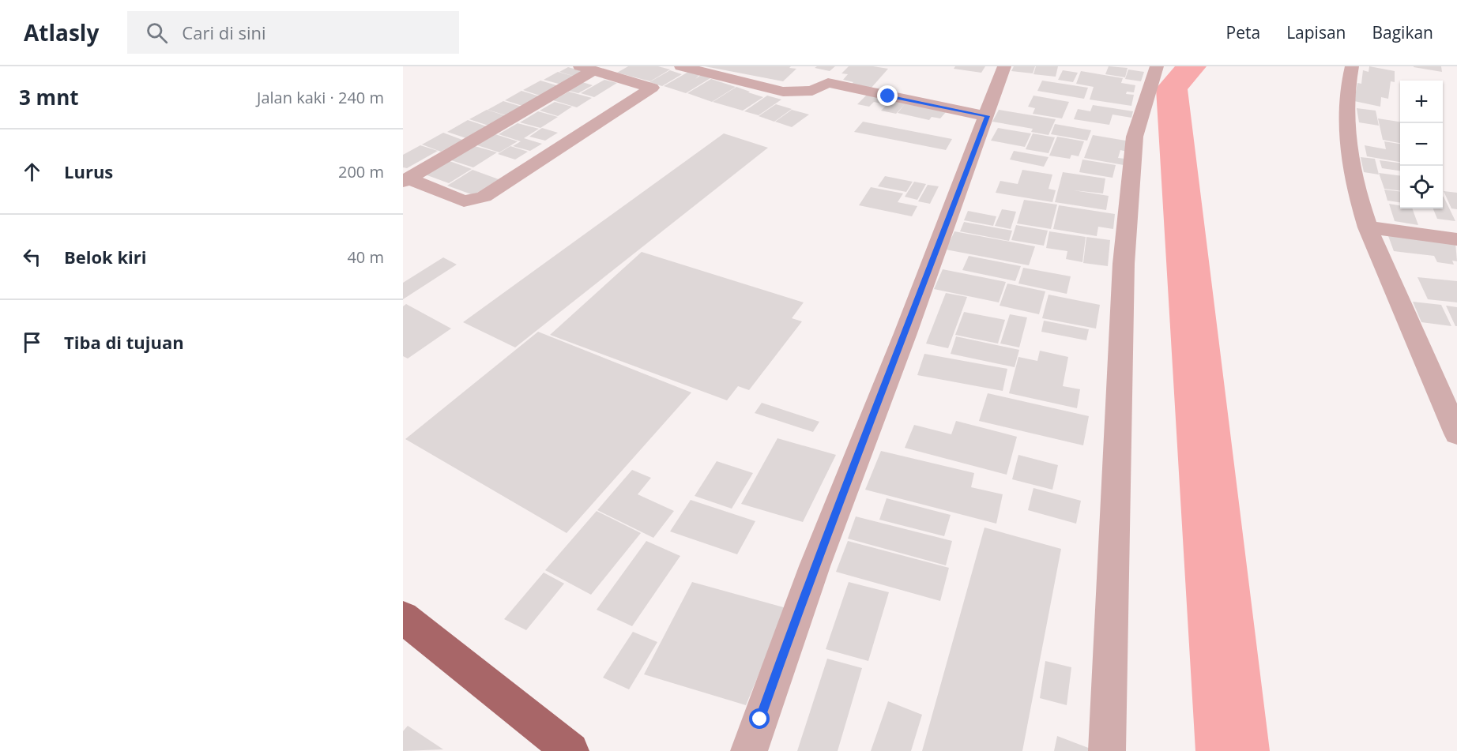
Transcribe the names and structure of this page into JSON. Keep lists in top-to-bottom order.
{
  "page": {
    "header": "Atlasly",
    "search": "Cari di sini",
    "nav": ["Peta", "Lapisan", "Bagikan"],
    "heading": ["3 mnt", "Jalan kaki · 240 m"],
    "map_buttons": ["+", "−"],
    "list": [
      ["Lurus", "200 m"],
      ["Belok kiri", "40 m"],
      "Tiba di tujuan"
    ]
  }
}
